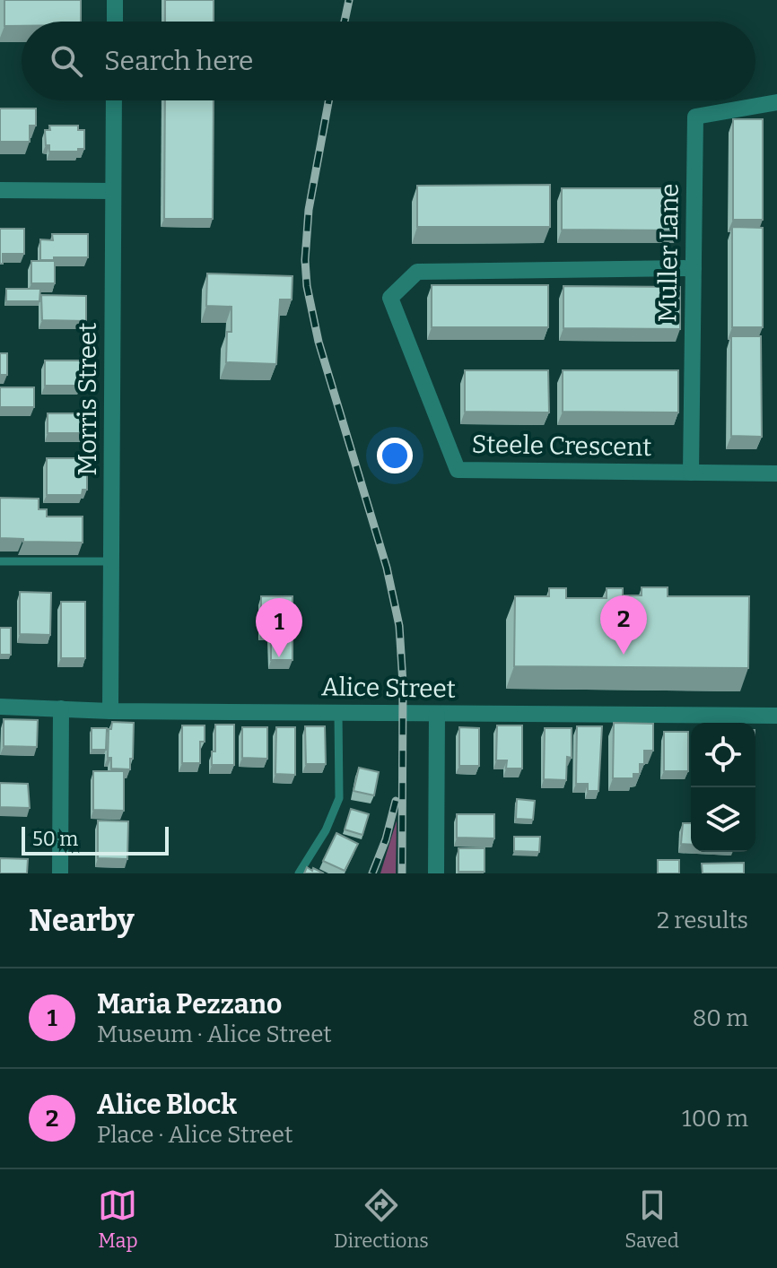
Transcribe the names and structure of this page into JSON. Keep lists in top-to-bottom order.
{
  "streets": {
    "street": [
      "Muller Lane",
      "Morris Street",
      "Steele Crescent",
      "Alice Street"
    ]
  },
  "crossings": [
    ["Muller Lane", "Steele Crescent"],
    ["Morris Street", "Alice Street"]
  ],
  "scale_bar": "50 m",
  "page": {
    "search": "Search here",
    "pins": ["2", "1"],
    "scale": "50 m",
    "heading": ["Nearby", "2 results"],
    "list": [
      {
        "mark": "1",
        "name": "Maria Pezzano",
        "note": "Museum · Alice Street",
        "value": "80 m"
      },
      {
        "mark": "2",
        "name": "Alice Block",
        "note": "Place · Alice Street",
        "value": "100 m"
      }
    ],
    "nav": ["Map", "Directions", "Saved"]
  }
}
